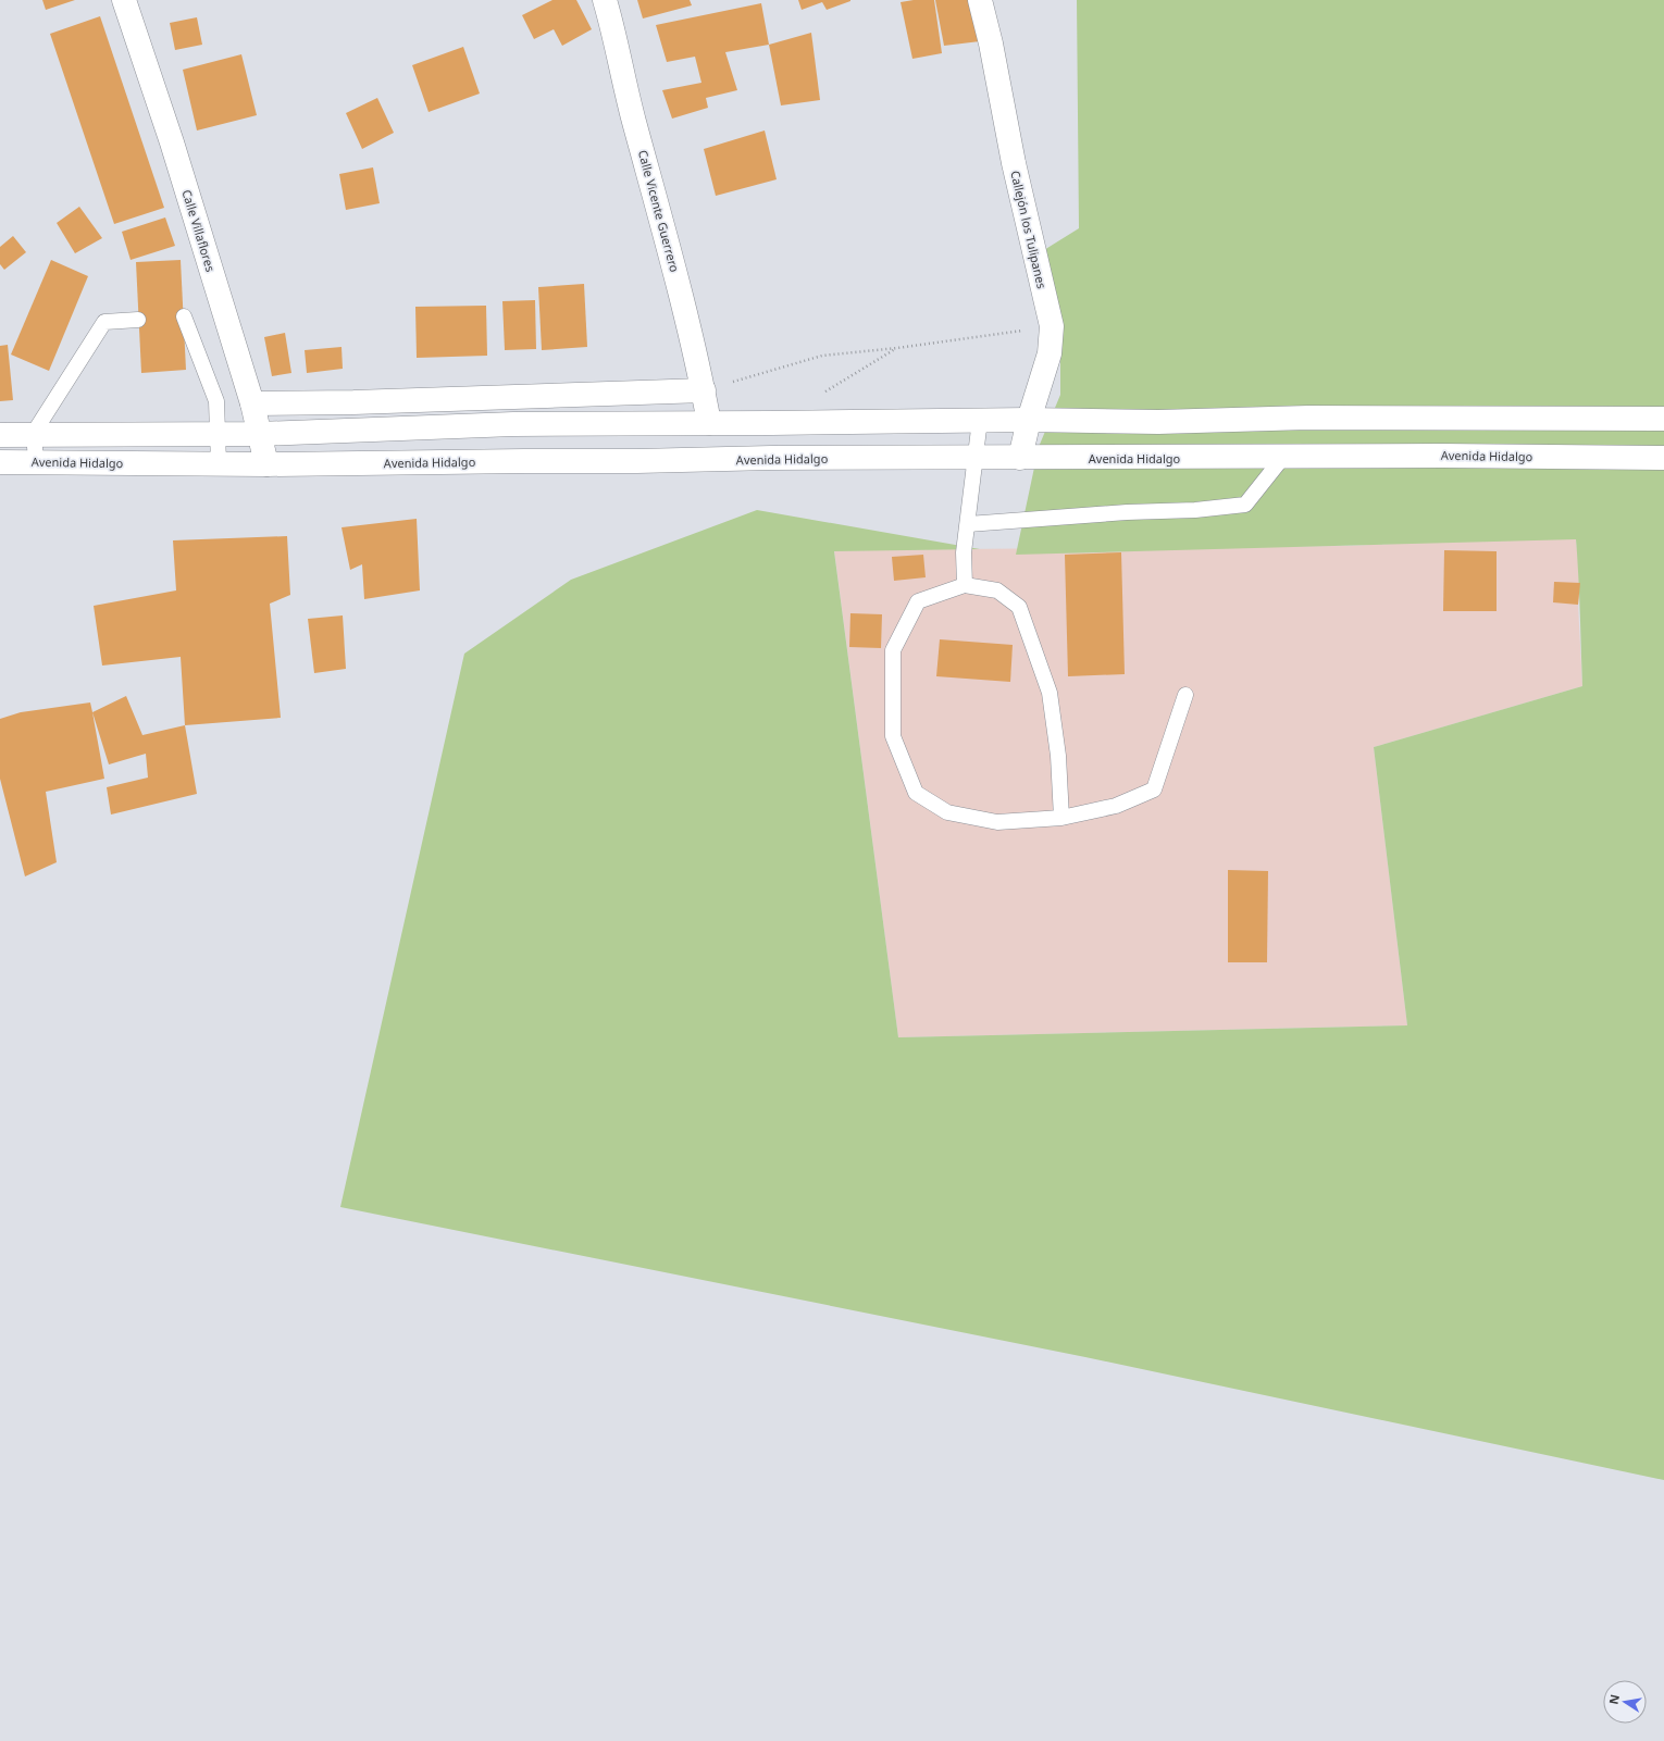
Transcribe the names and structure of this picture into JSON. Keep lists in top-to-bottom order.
{
  "streets": {
    "main road": [
      "Calle Vicente Guerrero",
      "Callejón los Tulipanes",
      "Calle Villaflores",
      "Avenida Hidalgo"
    ]
  },
  "crossings": [
    ["Callejón los Tulipanes", "Avenida Hidalgo"],
    ["Calle Villaflores", "Avenida Hidalgo"]
  ],
  "north": "left"
}
